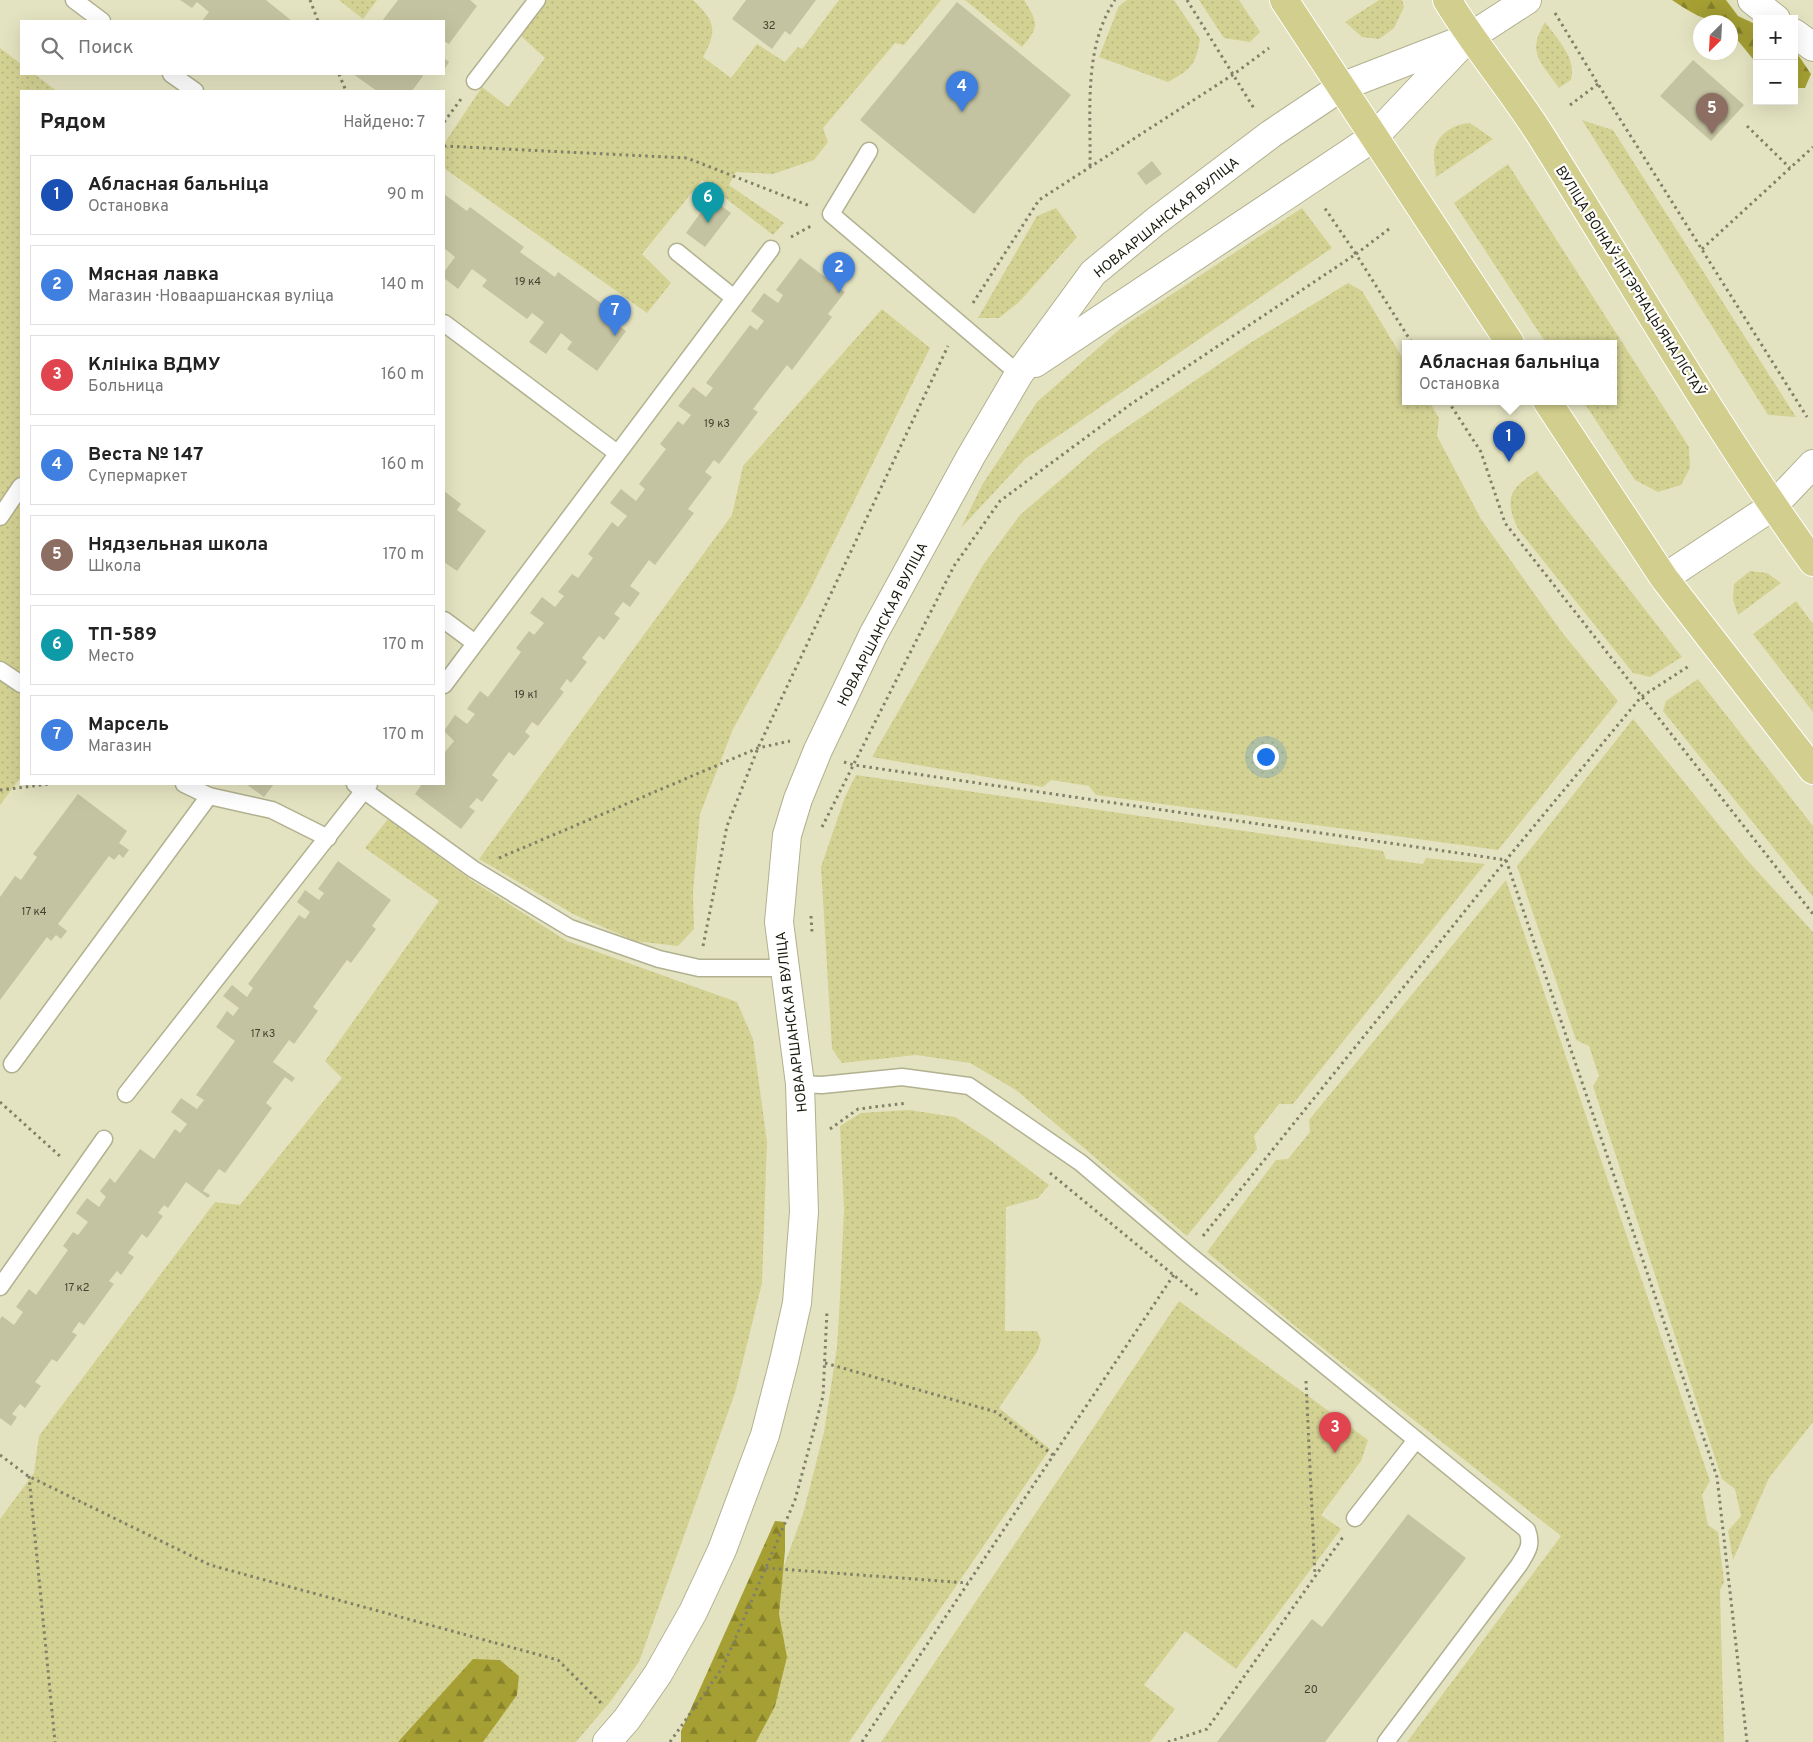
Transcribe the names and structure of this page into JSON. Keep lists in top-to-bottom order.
{
  "streets": {
    "main road": ["ВУЛІЦА ВОІНАЎ-ІНТЭРНАЦЫЯНАЛІСТАЎ"],
    "street": ["НОВААРШАНСКАЯ ВУЛІЦА"]
  },
  "crossings": [
    ["НОВААРШАНСКАЯ ВУЛІЦА", "ВУЛІЦА ВОІНАЎ-ІНТЭРНАЦЫЯНАЛІСТАЎ"]
  ],
  "house_numbers": [
    "32",
    "19 к4",
    "19 к3",
    "19 к1",
    "17 к4",
    "17 к3",
    "17 к2",
    "20"
  ],
  "north": "bottom left",
  "page": {
    "map_buttons": ["+", "−"],
    "search": "Поиск",
    "pins": [
      "4",
      "5",
      "6",
      "2",
      "7",
      "1",
      "3"
    ],
    "heading": ["Рядом", "Найдено: 7"],
    "list": [
      {
        "mark": "1",
        "name": "Абласная бальніца",
        "note": "Остановка",
        "value": "90 m"
      },
      {
        "mark": "2",
        "name": "Мясная лавка",
        "note": "Магазин · Новааршанская вуліца",
        "value": "140 m"
      },
      {
        "mark": "3",
        "name": "Клініка ВДМУ",
        "note": "Больница",
        "value": "160 m"
      },
      {
        "mark": "4",
        "name": "Веста № 147",
        "note": "Супермаркет",
        "value": "160 m"
      },
      {
        "mark": "5",
        "name": "Нядзельная школа",
        "note": "Школа",
        "value": "170 m"
      },
      {
        "mark": "6",
        "name": "ТП-589",
        "note": "Место",
        "value": "170 m"
      },
      {
        "mark": "7",
        "name": "Марсель",
        "note": "Магазин",
        "value": "170 m"
      }
    ],
    "popup": ["Абласная бальніца", "Остановка"]
  }
}
